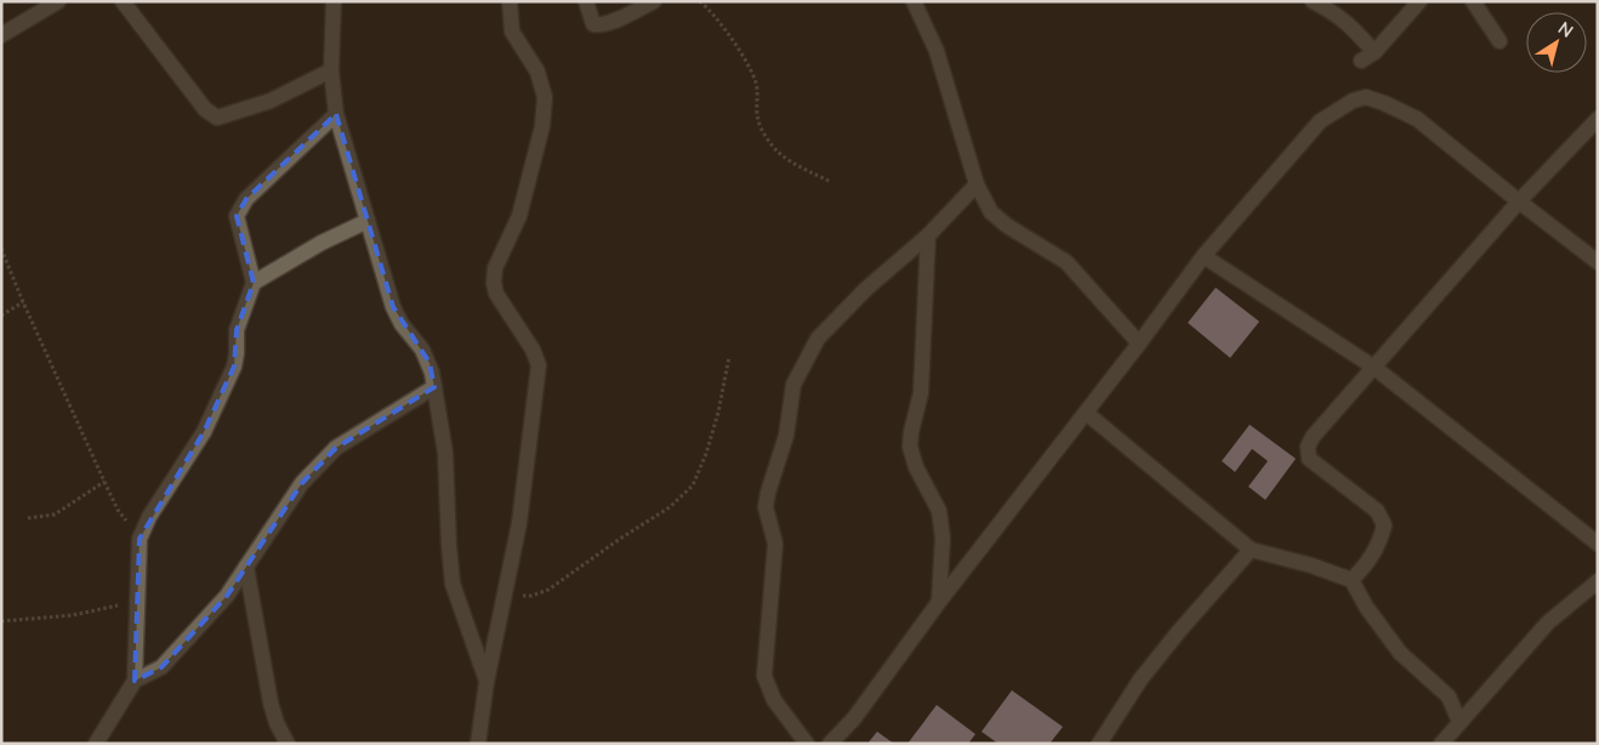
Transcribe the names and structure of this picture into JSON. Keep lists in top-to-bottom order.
{
  "north": "top right"
}
